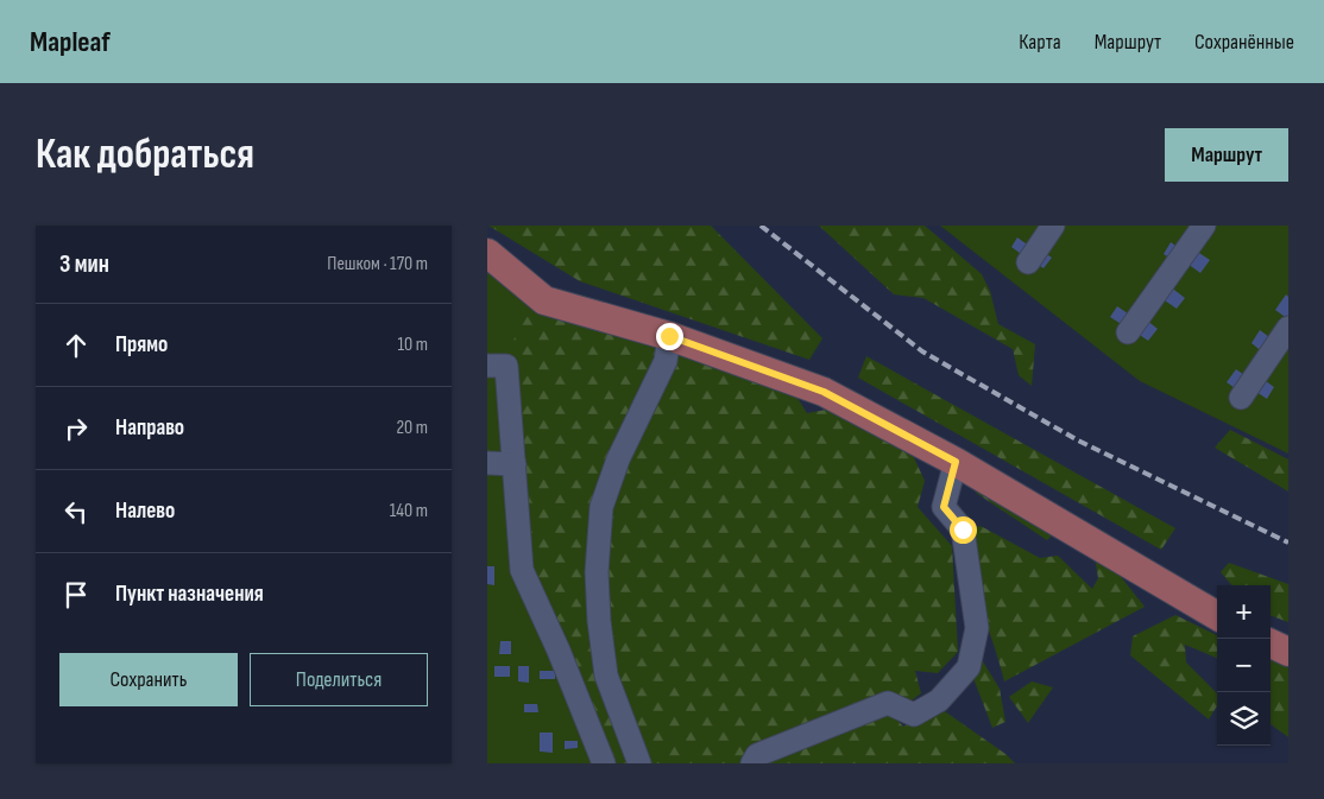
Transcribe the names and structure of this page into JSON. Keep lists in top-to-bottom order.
{
  "page": {
    "header": "Mapleaf",
    "nav": ["Карта", "Маршрут", "Сохранённые"],
    "buttons": [
      "Маршрут",
      ["Сохранить", "Поделиться"]
    ],
    "title": "Как добраться",
    "heading": ["3 мин", "Пешком · 170 m"],
    "list": [
      ["Прямо", "10 m"],
      ["Направо", "20 m"],
      ["Налево", "140 m"],
      "Пункт назначения"
    ],
    "map_buttons": ["+", "−"]
  }
}
